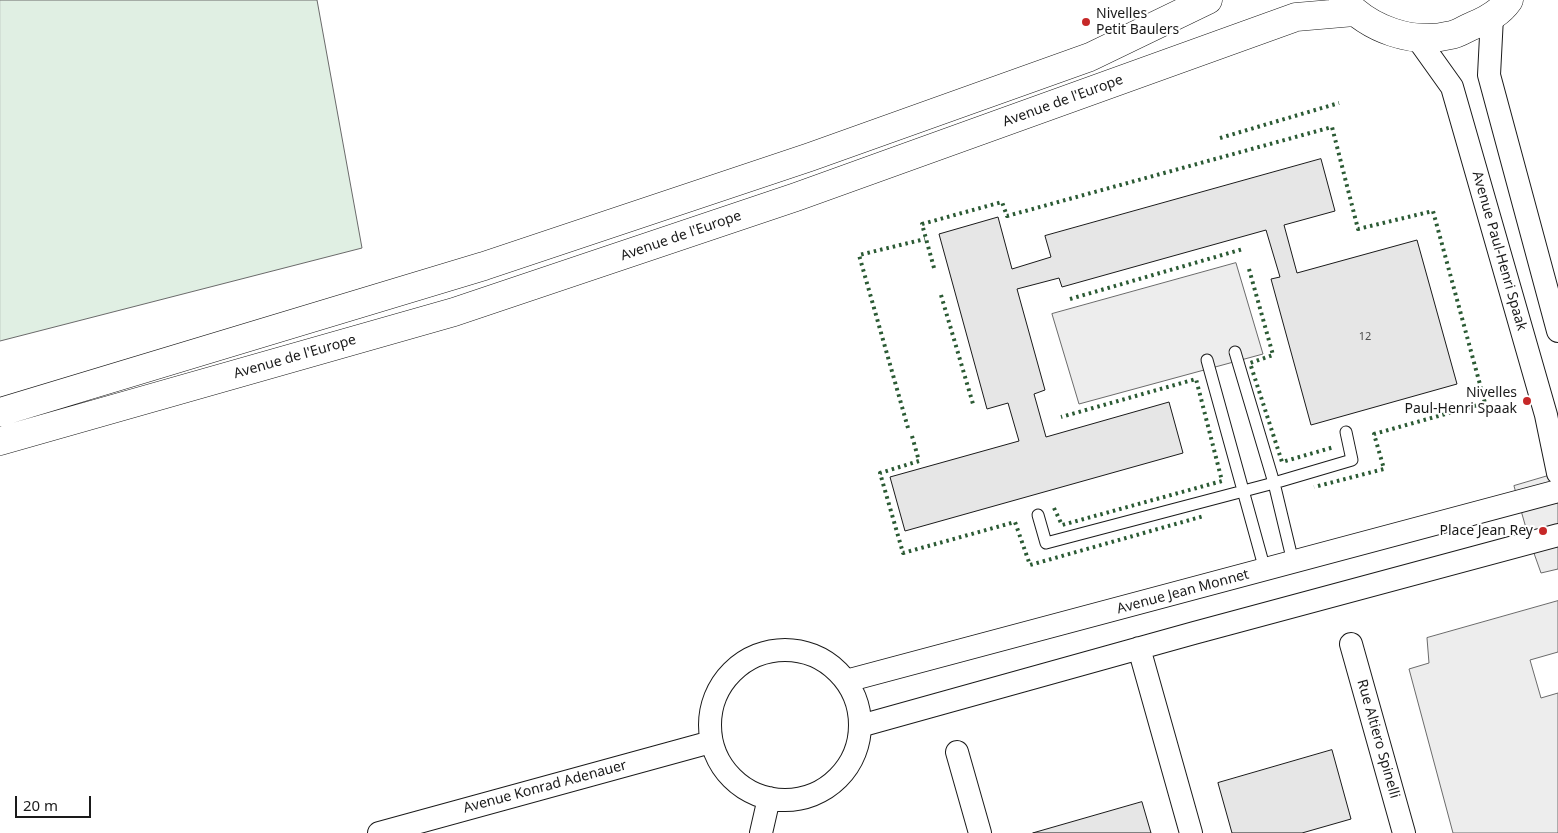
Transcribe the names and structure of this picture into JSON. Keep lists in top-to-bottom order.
{
  "streets": {
    "main road": ["Avenue de l'Europe"],
    "street": [
      "Avenue Paul-Henri Spaak",
      "Avenue Jean Monnet",
      "Rue Altiero Spinelli",
      "Avenue Konrad Adenauer"
    ]
  },
  "crossings": [
    ["Avenue Jean Monnet", "Avenue Konrad Adenauer"]
  ],
  "places": ["Nivelles Petit Baulers", "Nivelles Paul-Henri Spaak", "Place Jean Rey"],
  "house_numbers": ["12"],
  "scale_bar": "20 m"
}
